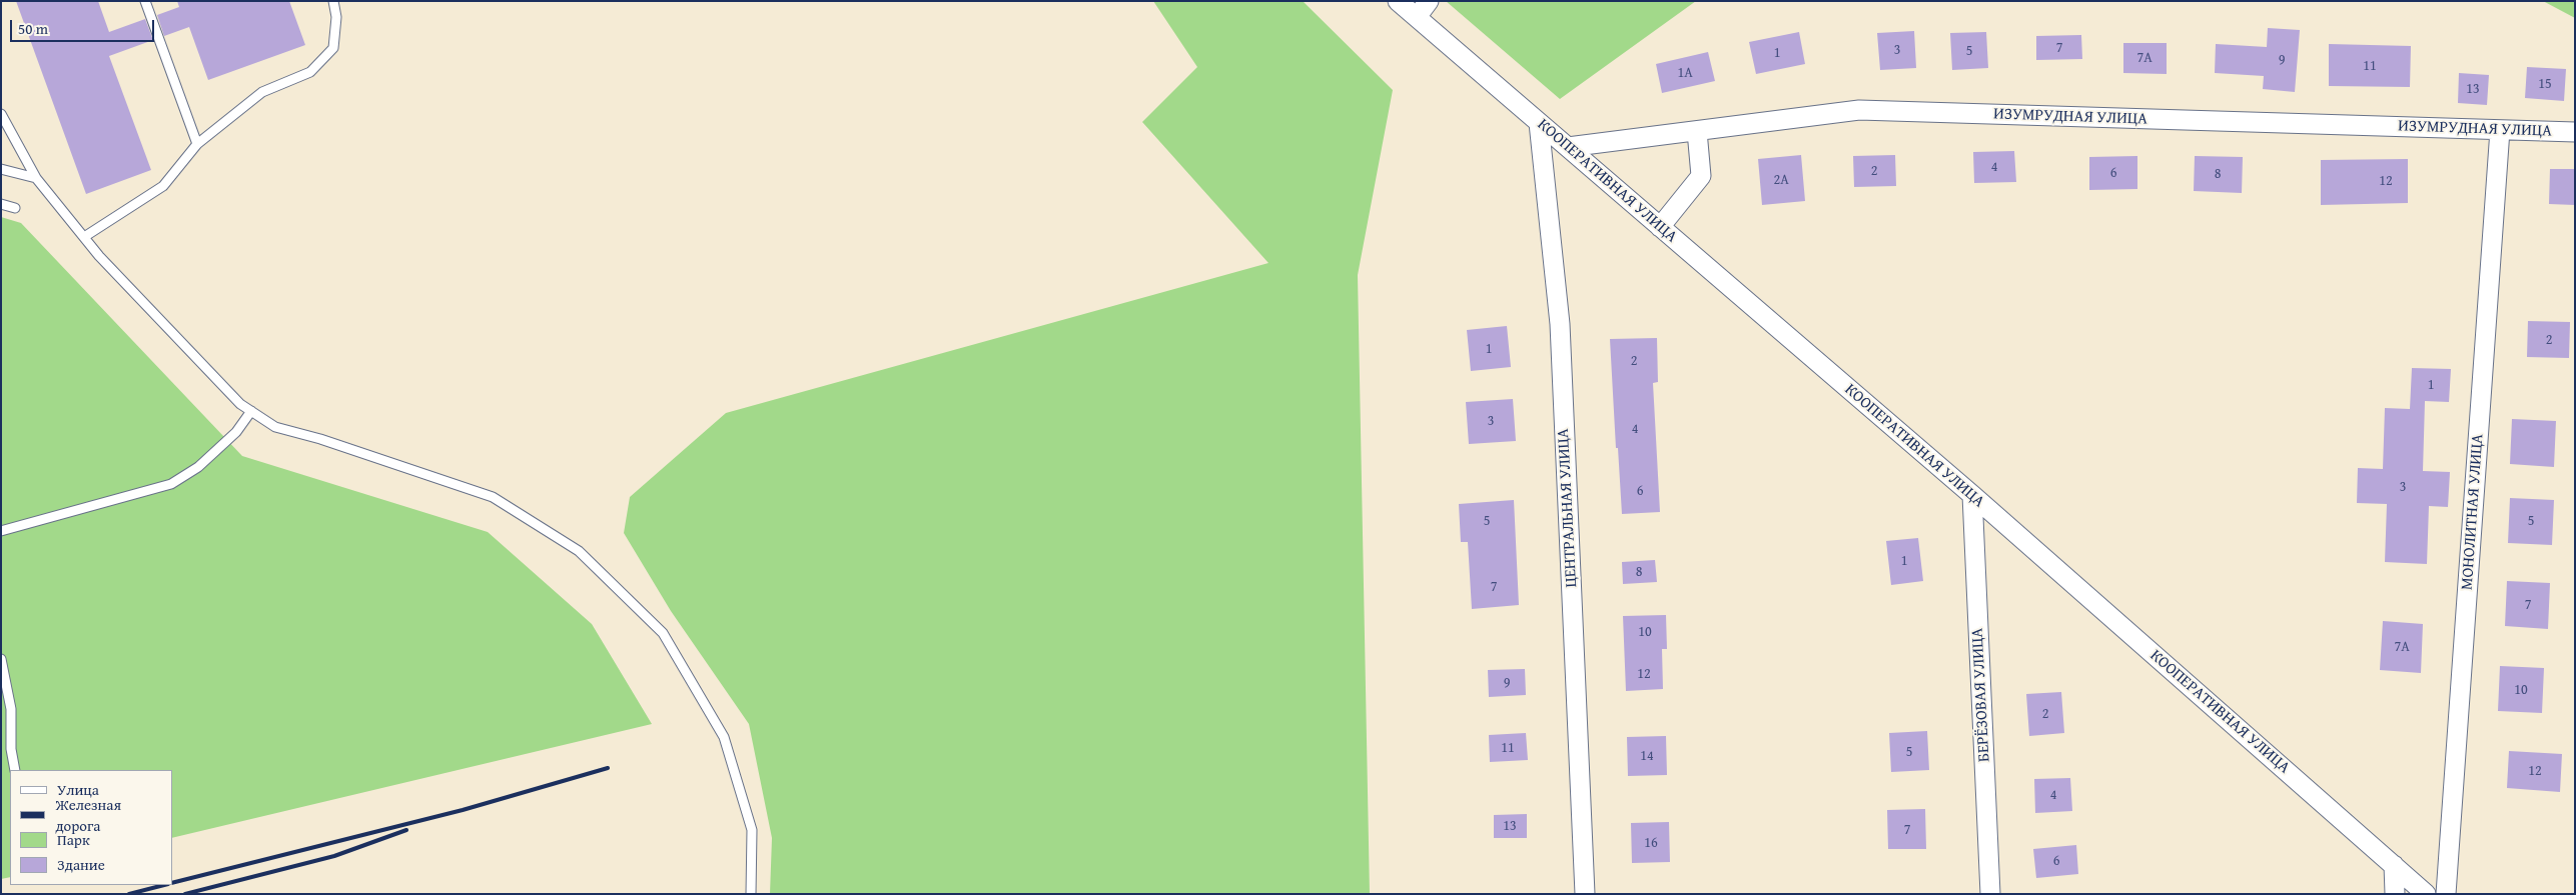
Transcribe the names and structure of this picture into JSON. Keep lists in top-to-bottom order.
{
  "streets": {
    "street": [
      "ИЗУМРУДНАЯ УЛИЦА",
      "КООПЕРАТИВНАЯ УЛИЦА",
      "ЦЕНТРАЛЬНАЯ УЛИЦА",
      "МОНОЛИТНАЯ УЛИЦА",
      "БЕРЁЗОВАЯ УЛИЦА"
    ]
  },
  "crossings": [
    ["ИЗУМРУДНАЯ УЛИЦА", "КООПЕРАТИВНАЯ УЛИЦА"],
    ["ИЗУМРУДНАЯ УЛИЦА", "МОНОЛИТНАЯ УЛИЦА"],
    ["КООПЕРАТИВНАЯ УЛИЦА", "ЦЕНТРАЛЬНАЯ УЛИЦА"],
    ["КООПЕРАТИВНАЯ УЛИЦА", "БЕРЁЗОВАЯ УЛИЦА"]
  ],
  "house_numbers": [
    "7",
    "3",
    "5",
    "1",
    "7А",
    "9",
    "11",
    "1А",
    "15",
    "13",
    "4",
    "2",
    "6",
    "8",
    "2А",
    "12",
    "2",
    "1",
    "2",
    "1",
    "3",
    "4",
    "3",
    "6",
    "5",
    "5",
    "1",
    "8",
    "7",
    "7",
    "10",
    "7А",
    "12",
    "9",
    "10",
    "2",
    "11",
    "5",
    "14",
    "12",
    "4",
    "13",
    "7",
    "16",
    "6"
  ],
  "legend": [
    "Улица",
    "Железная дорога",
    "Парк",
    "Здание"
  ],
  "scale_bar": "50 m"
}
